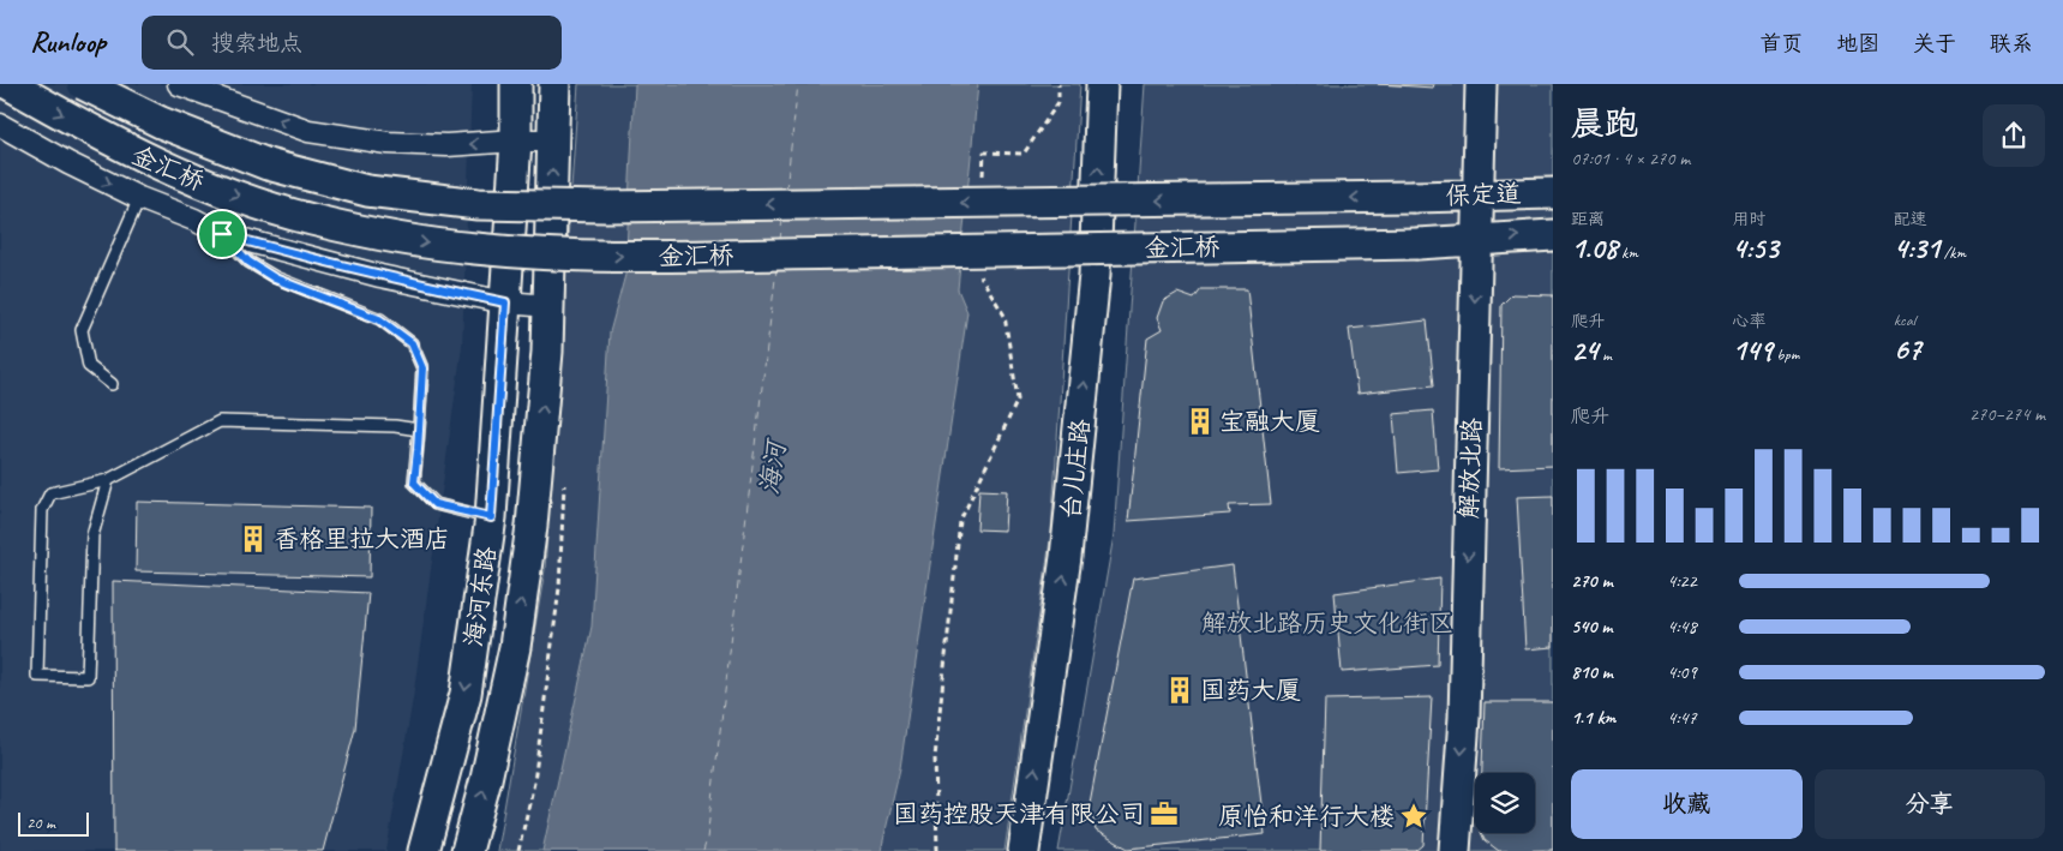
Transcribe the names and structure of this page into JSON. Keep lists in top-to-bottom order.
{
  "streets": {
    "main road": [
      "金汇桥",
      "保定道",
      "解放北路",
      "台儿庄路",
      "海河东路"
    ]
  },
  "crossings": [
    ["金汇桥", "保定道"],
    ["金汇桥", "解放北路"],
    ["保定道", "解放北路"]
  ],
  "one_way": ["解放北路", "台儿庄路"],
  "water": ["海河"],
  "parks": ["解放北路历史文化街区"],
  "places": {
    "building": ["宝融大厦", "香格里拉大酒店", "国药大厦"],
    "office": ["国药控股天津有限公司"],
    "place": ["原怡和洋行大楼"]
  },
  "scale_bar": "20 m",
  "page": {
    "header": "Runloop",
    "search": "搜索地点",
    "nav": [
      "首页",
      "地图",
      "关于",
      "联系"
    ],
    "heading": ["晨跑", "07:01 · 4 × 270 m"],
    "stats": [
      ["距离", "1.08 km"],
      ["用时", "4:53"],
      ["配速", "4:31 /km"],
      ["爬升", "24 m"],
      ["心率", "149 bpm"],
      ["kcal", "67"]
    ],
    "chart": ["爬升", "270–274 m"],
    "list": [
      {
        "name": "270 m",
        "note": "4:22"
      },
      {
        "name": "540 m",
        "note": "4:48"
      },
      {
        "name": "810 m",
        "note": "4:09"
      },
      {
        "name": "1.1 km",
        "note": "4:47"
      }
    ],
    "buttons": ["收藏", "分享"],
    "scale": "20 m"
  }
}
